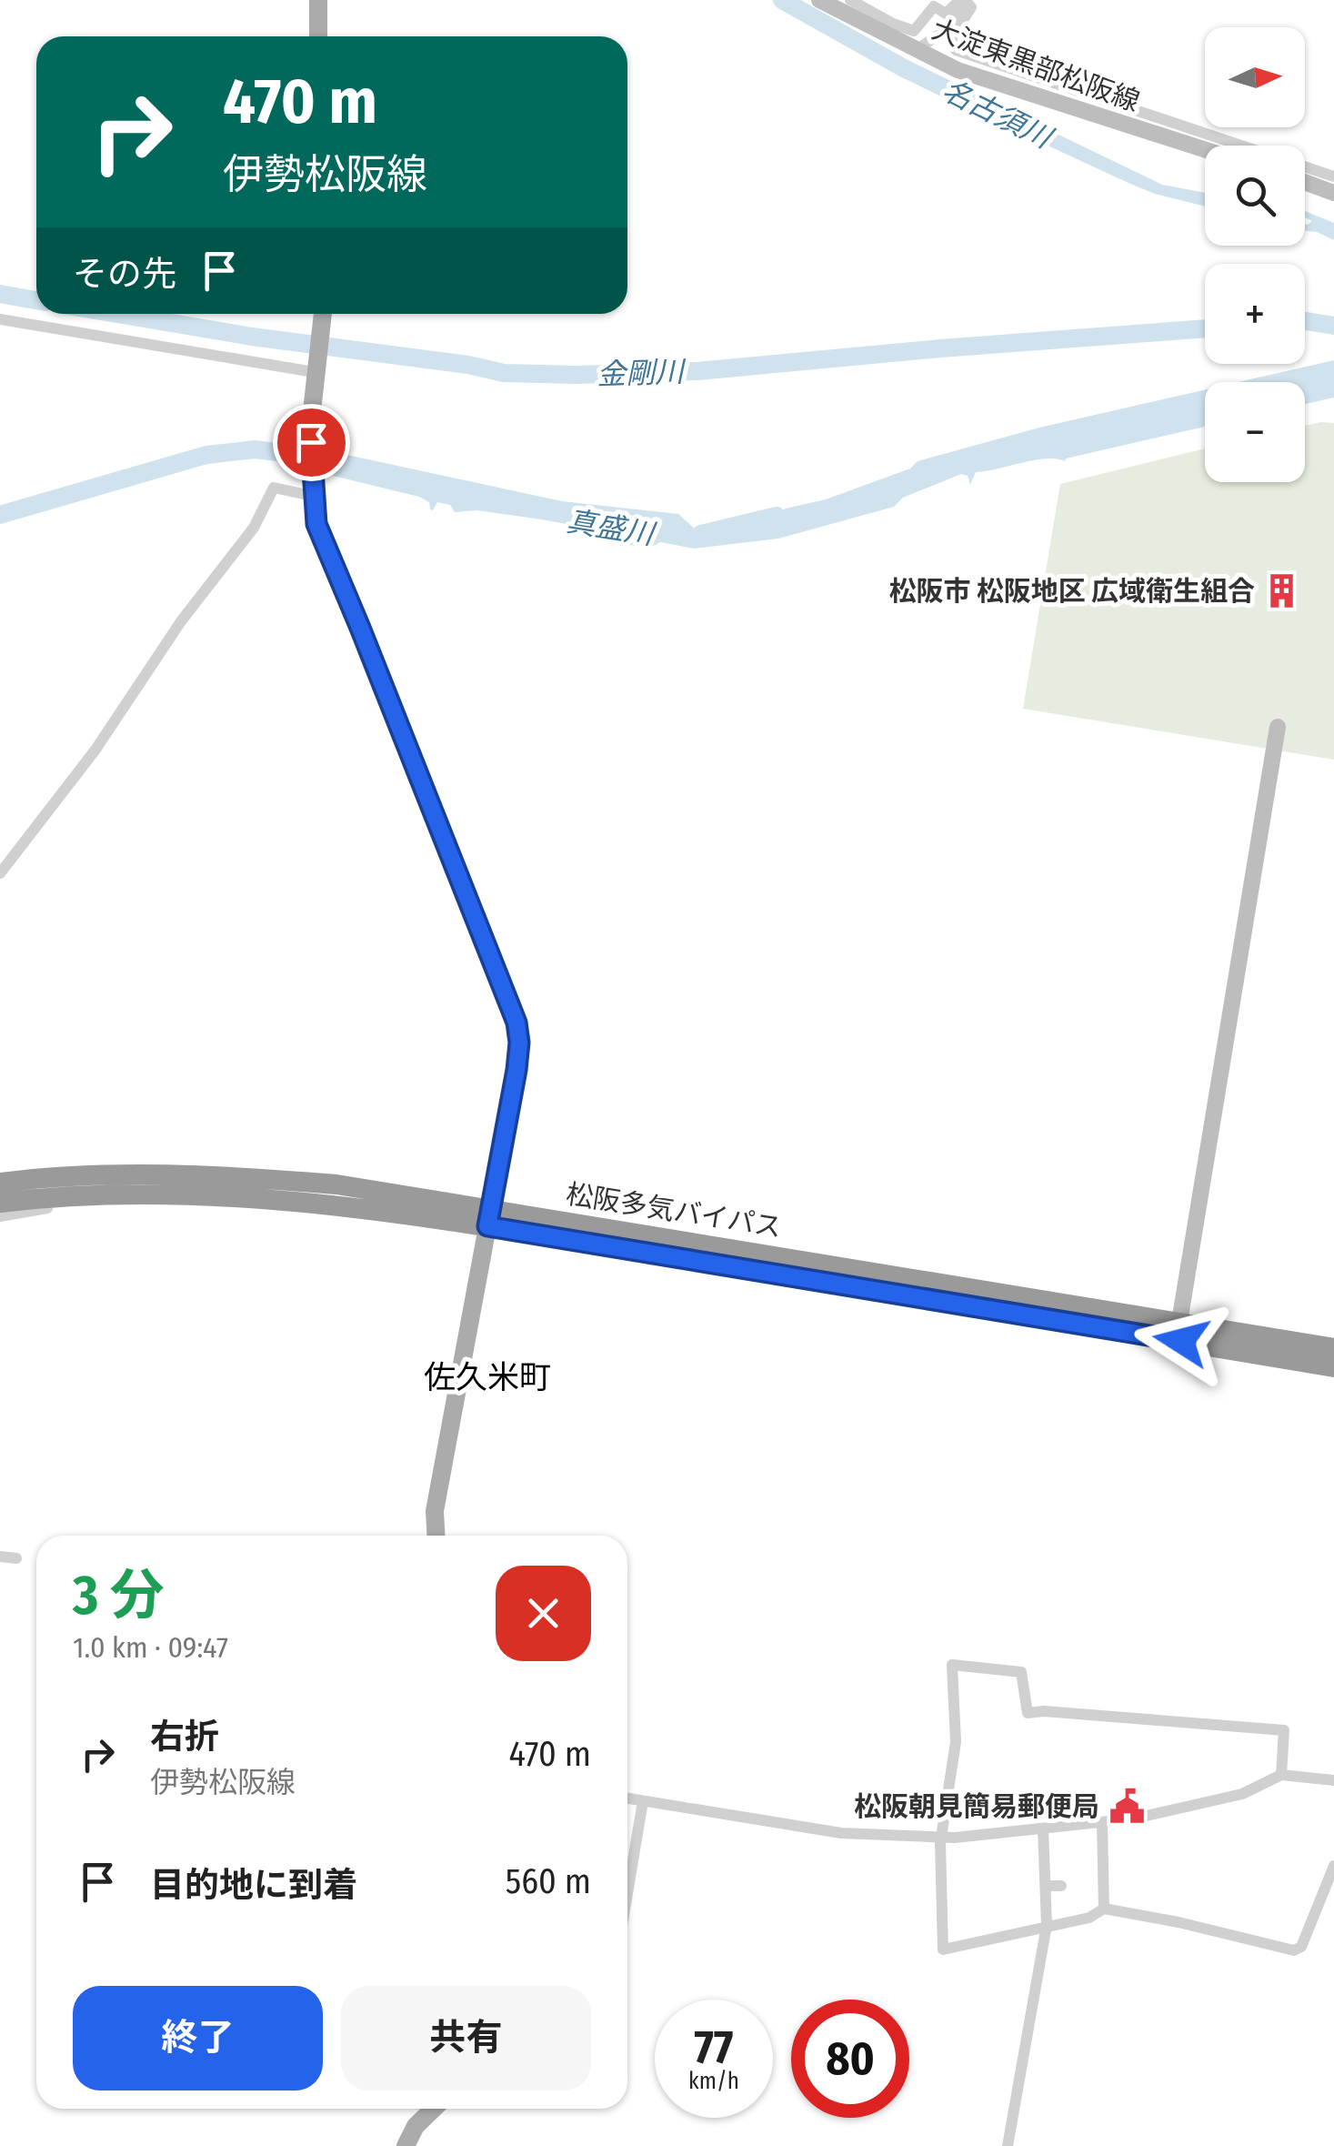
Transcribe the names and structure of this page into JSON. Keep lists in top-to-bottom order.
{
  "streets": {
    "highway": ["松阪多気バイパス"],
    "street": ["大淀東黒部松阪線"]
  },
  "districts": ["佐久米町"],
  "water": ["名古須川", "金剛川", "真盛川"],
  "places": {
    "building": ["松阪市 松阪地区 広域衛生組合"],
    "public building": ["松阪朝見簡易郵便局"]
  },
  "north": "right",
  "page": {
    "map_buttons": ["+", "−"],
    "turn": ["470 m", "伊勢松阪線"],
    "then": "その先",
    "heading": ["3 分", "1.0 km · 09:47"],
    "list": [
      {
        "name": "右折",
        "note": "伊勢松阪線",
        "value": "470 m"
      },
      {
        "name": "目的地に到着",
        "value": "560 m"
      }
    ],
    "buttons": ["終了", "共有"],
    "speed": "77 km/h",
    "limit": "80"
  }
}
